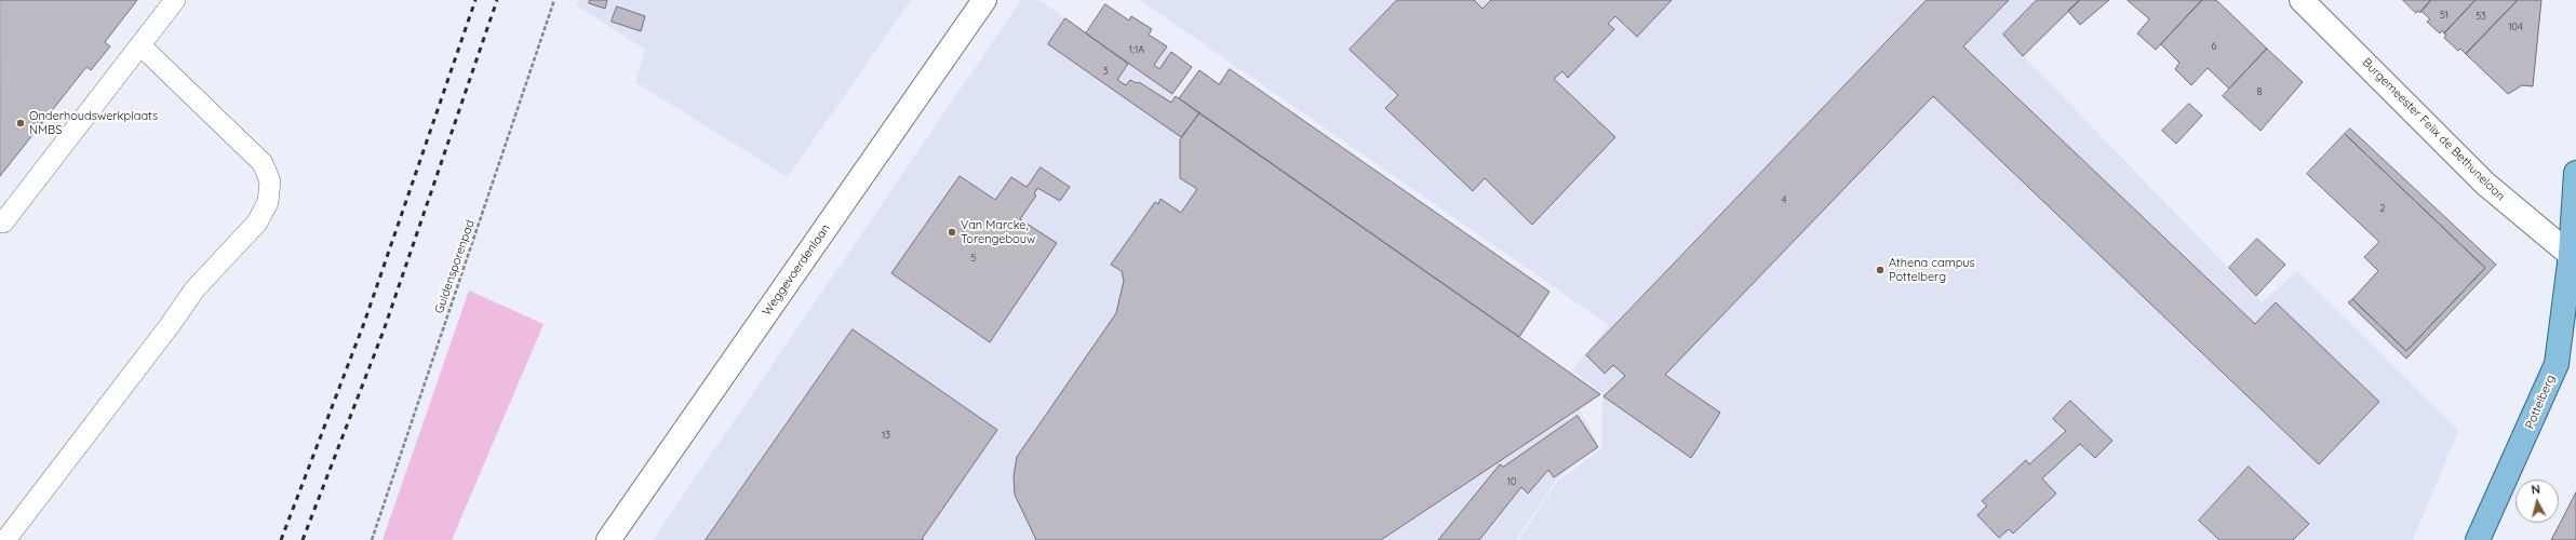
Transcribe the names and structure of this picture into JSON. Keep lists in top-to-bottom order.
{
  "streets": {
    "main road": ["Pottelberg"],
    "street": ["Burgemeester Felix de Bethunelaan", "Weggevoerdenlaan"],
    "path": ["Guldensporenpad"]
  },
  "crossings": [
    ["Burgemeester Felix de Bethunelaan", "Pottelberg"]
  ],
  "places": ["Onderhoudswerkplaats NMBS", "Van Marcke, Torengebouw", "Athena campus Pottelberg"],
  "house_numbers": [
    "51",
    "53",
    "104",
    "6",
    "1;1A",
    "3",
    "8",
    "4",
    "2",
    "5",
    "13",
    "10"
  ],
  "north": "top"
}
